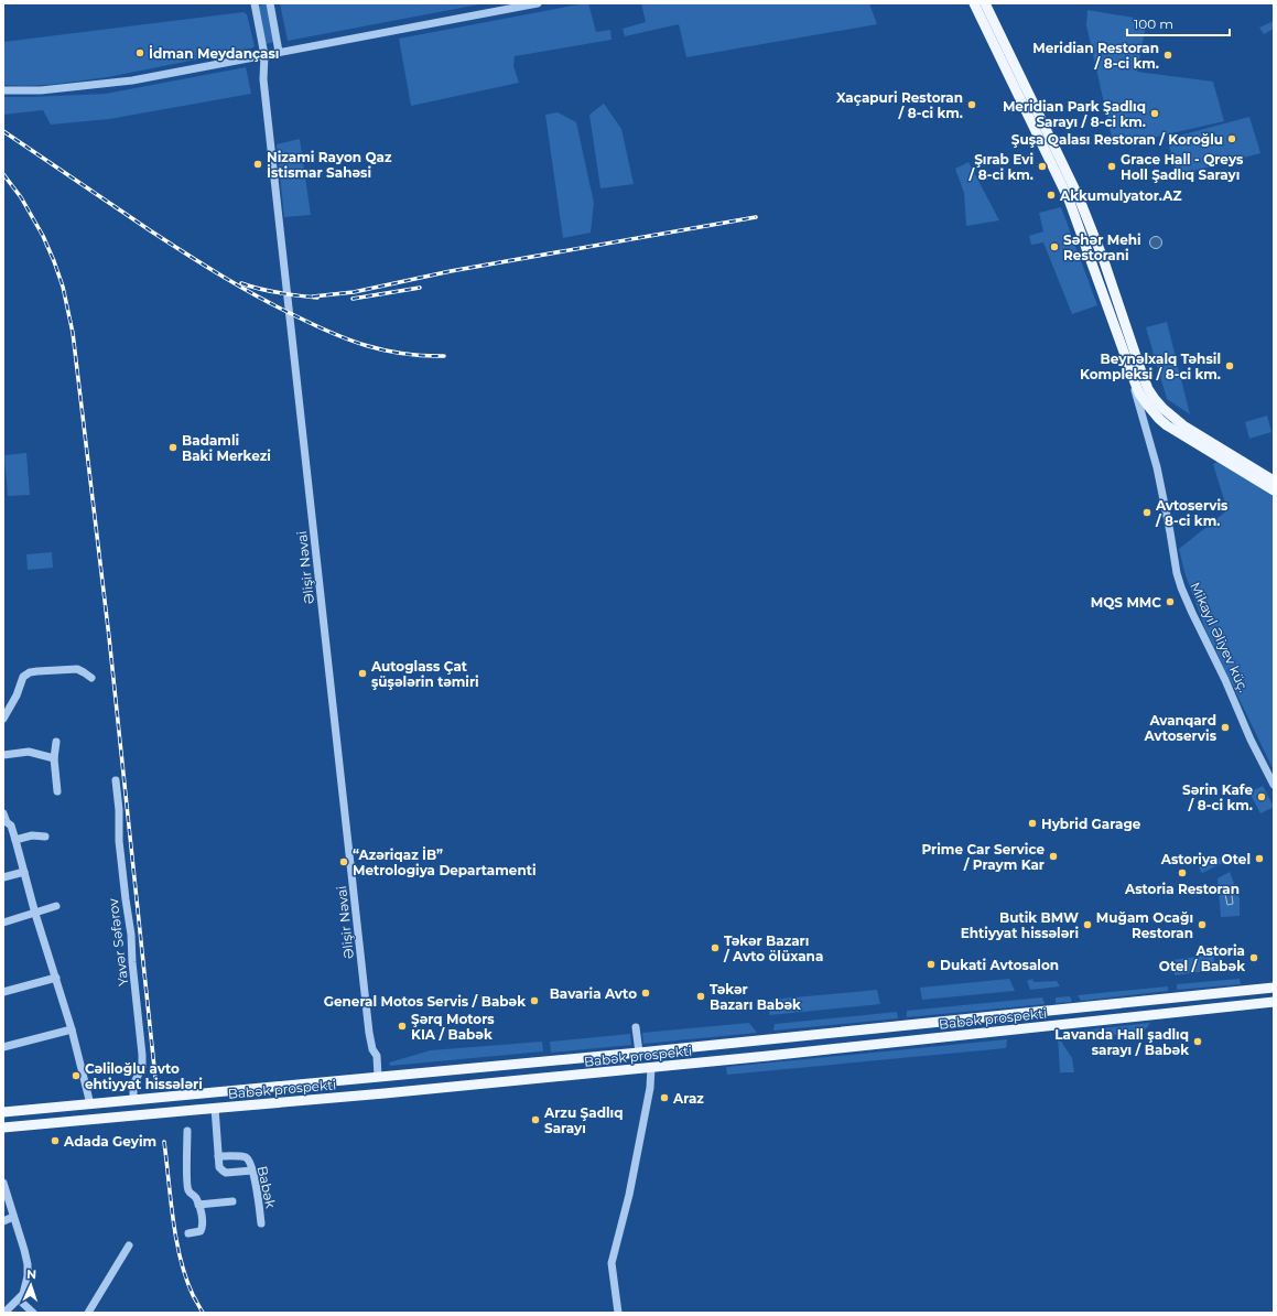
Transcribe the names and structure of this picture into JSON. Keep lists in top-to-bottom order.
{
  "streets": {
    "main road": ["Babək prospekti"],
    "street": [
      "Əlişir Nəvai",
      "Mikayıl Əliyev küç.",
      "Yavər Səfərov",
      "Babək"
    ]
  },
  "crossings": [
    ["Əlişir Nəvai", "Babək prospekti"],
    ["Yavər Səfərov", "Babək prospekti"]
  ],
  "places": [
    "İdman Meydançası",
    "Meridian Restoran / 8-ci km.",
    "Xaçapuri Restoran / 8-ci km.",
    "Meridian Park Şadlıq Sarayı / 8-ci km.",
    "Şuşa Qalası Restoran / Koroğlu",
    "Nizami Rayon Qaz İstismar Sahəsi",
    "Şırab Evi / 8-ci km.",
    "Grace Hall - Qreys Holl Şadlıq Sarayı",
    "Akkumulyator.AZ",
    "Səhər Mehi Restorani",
    "Beynəlxalq Təhsil Kompleksi / 8-ci km.",
    "Badamli Baki Merkezi",
    "Avtoservis / 8-ci km.",
    "MQS MMC",
    "Autoglass Çat şüşələrin təmiri",
    "Avanqard Avtoservis",
    "Sərin Kafe / 8-ci km.",
    "Hybrid Garage",
    "Prime Car Service / Praym Kar",
    "Astoriya Otel",
    "“Azəriqaz İB” Metrologiya Departamenti",
    "Astoria Restoran",
    "Butik BMW Ehtiyyat hissələri",
    "Muğam Ocağı Restoran",
    "Təkər Bazarı / Avto ölüxana",
    "Astoria Otel / Babək",
    "Dukati Avtosalon",
    "Bavaria Avto",
    "Təkər Bazarı Babək",
    "General Motos Servis / Babək",
    "Şərq Motors KIA / Babək",
    "Lavanda Hall şadlıq sarayı / Babək",
    "Cəliloğlu avto ehtiyyat hissələri",
    "Araz",
    "Arzu Şadlıq Sarayı",
    "Adada Geyim"
  ],
  "scale_bar": "100 m",
  "north": "top"
}
